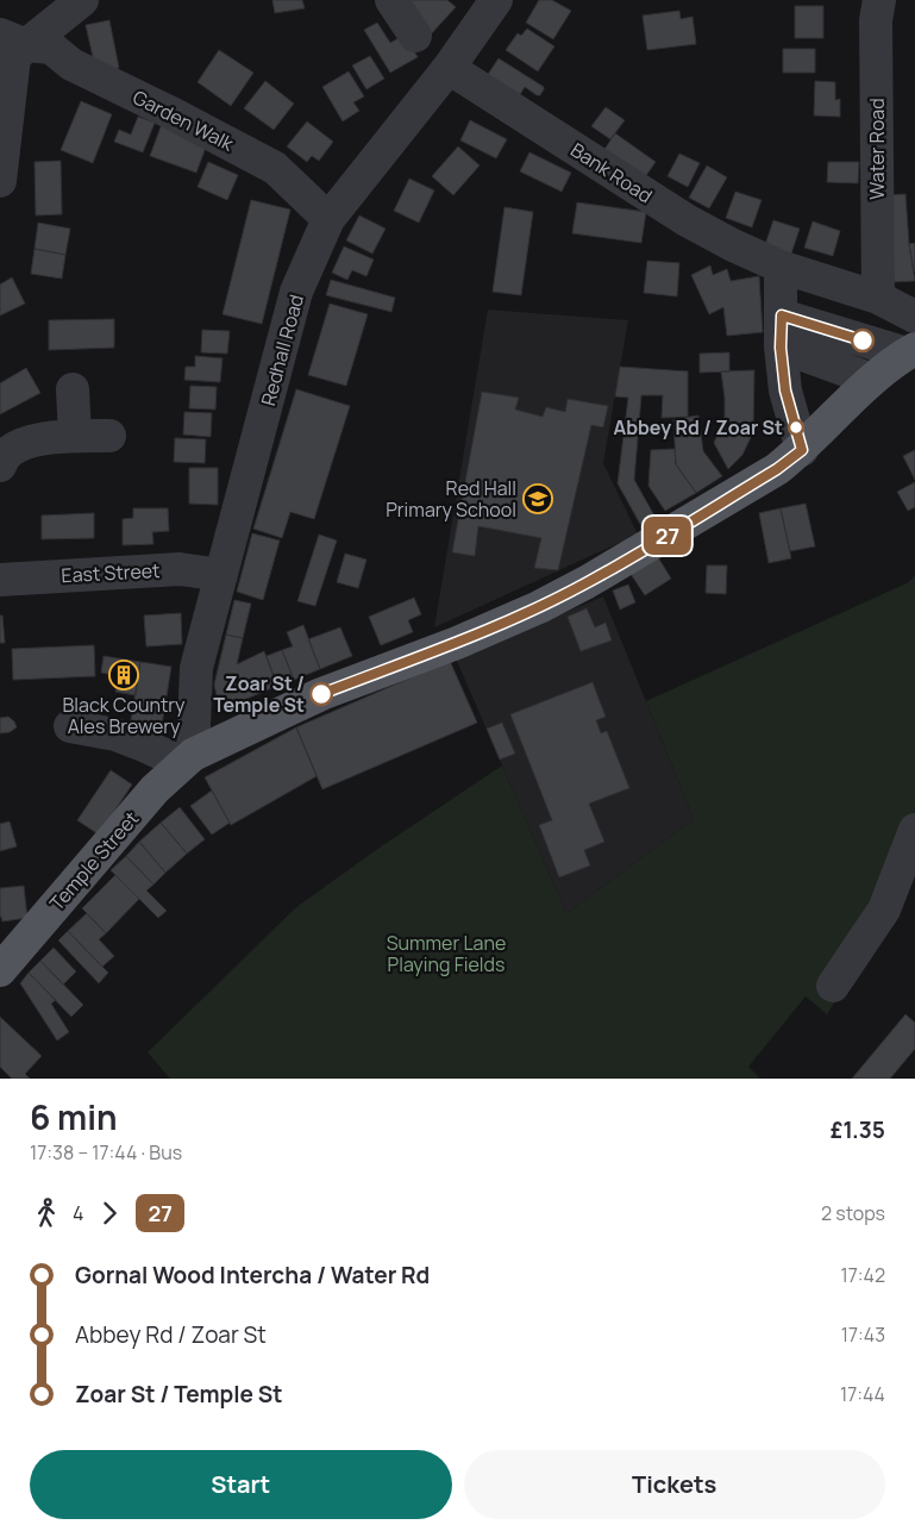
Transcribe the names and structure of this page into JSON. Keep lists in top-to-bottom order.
{
  "streets": {
    "main road": ["Temple Street"],
    "street": [
      "Garden Walk",
      "Water Road",
      "Bank Road",
      "Redhall Road",
      "East Street"
    ]
  },
  "crossings": [
    ["Garden Walk", "Redhall Road"],
    ["Water Road", "Bank Road"],
    ["Bank Road", "Redhall Road"],
    ["Redhall Road", "East Street"],
    ["Redhall Road", "Temple Street"]
  ],
  "parks": ["Summer Lane Playing Fields"],
  "places": {
    "other": ["Abbey Rd / Zoar St", "Zoar St / Temple St"],
    "school or university": ["Red Hall Primary School"],
    "building": ["Black Country Ales Brewery"]
  },
  "lines": ["bus line 27"],
  "page": {
    "on_map": "27",
    "heading": ["6 min", "17:38 – 17:44 · Bus", "£1.35"],
    "legs": ["4", "27", "2 stops"],
    "list": [
      {
        "name": "Gornal Wood Intercha / Water Rd",
        "value": "17:42"
      },
      {
        "name": "Abbey Rd / Zoar St",
        "value": "17:43"
      },
      {
        "name": "Zoar St / Temple St",
        "value": "17:44"
      }
    ],
    "buttons": ["Start", "Tickets"]
  }
}
